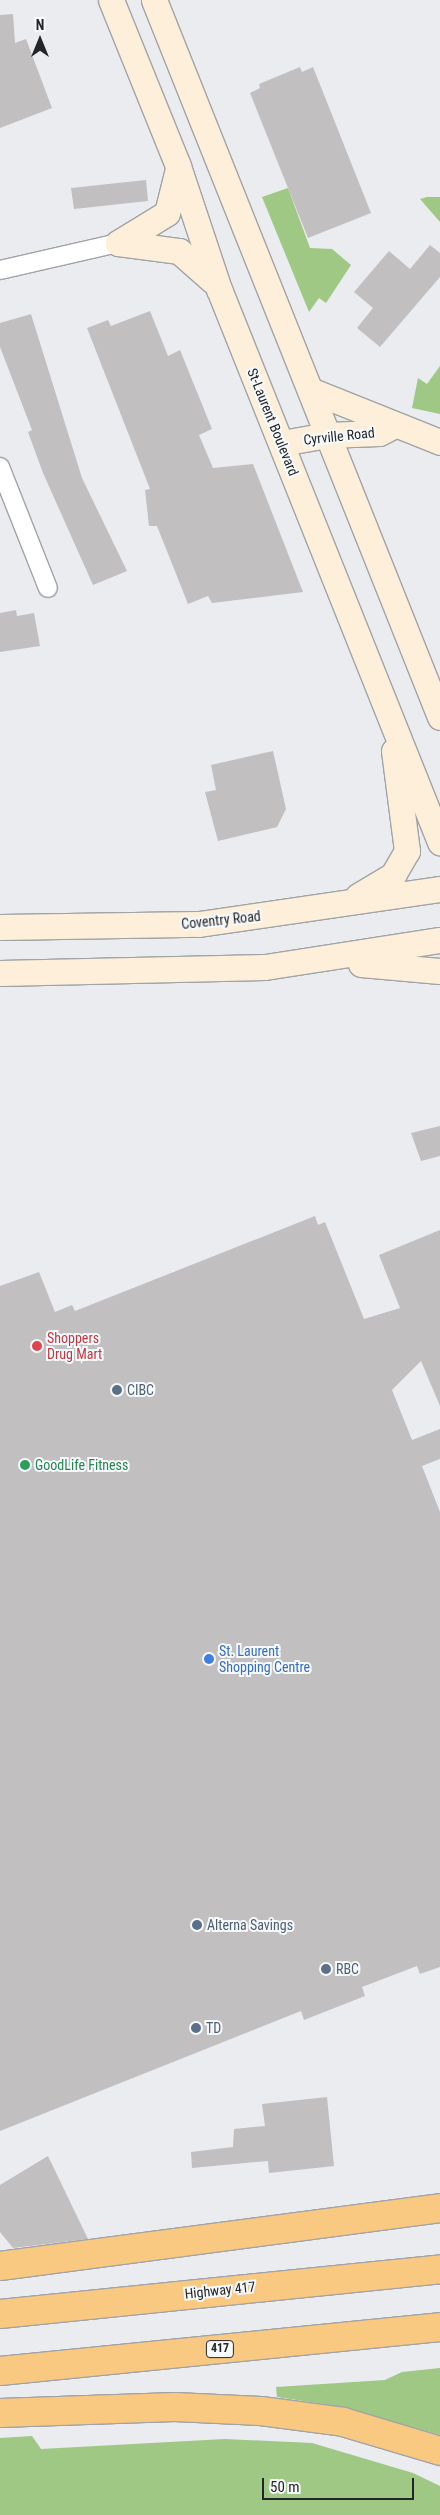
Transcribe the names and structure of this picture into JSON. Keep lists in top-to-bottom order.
{
  "streets": {
    "highway": ["Highway 417", "417"],
    "main road": ["St-Laurent Boulevard", "Cyrville Road", "Coventry Road"]
  },
  "crossings": [
    ["St-Laurent Boulevard", "Cyrville Road"]
  ],
  "places": [
    "Shoppers Drug Mart",
    "CIBC",
    "GoodLife Fitness",
    "St. Laurent Shopping Centre",
    "Alterna Savings",
    "RBC",
    "TD"
  ],
  "scale_bar": "50 m",
  "north": "top"
}
